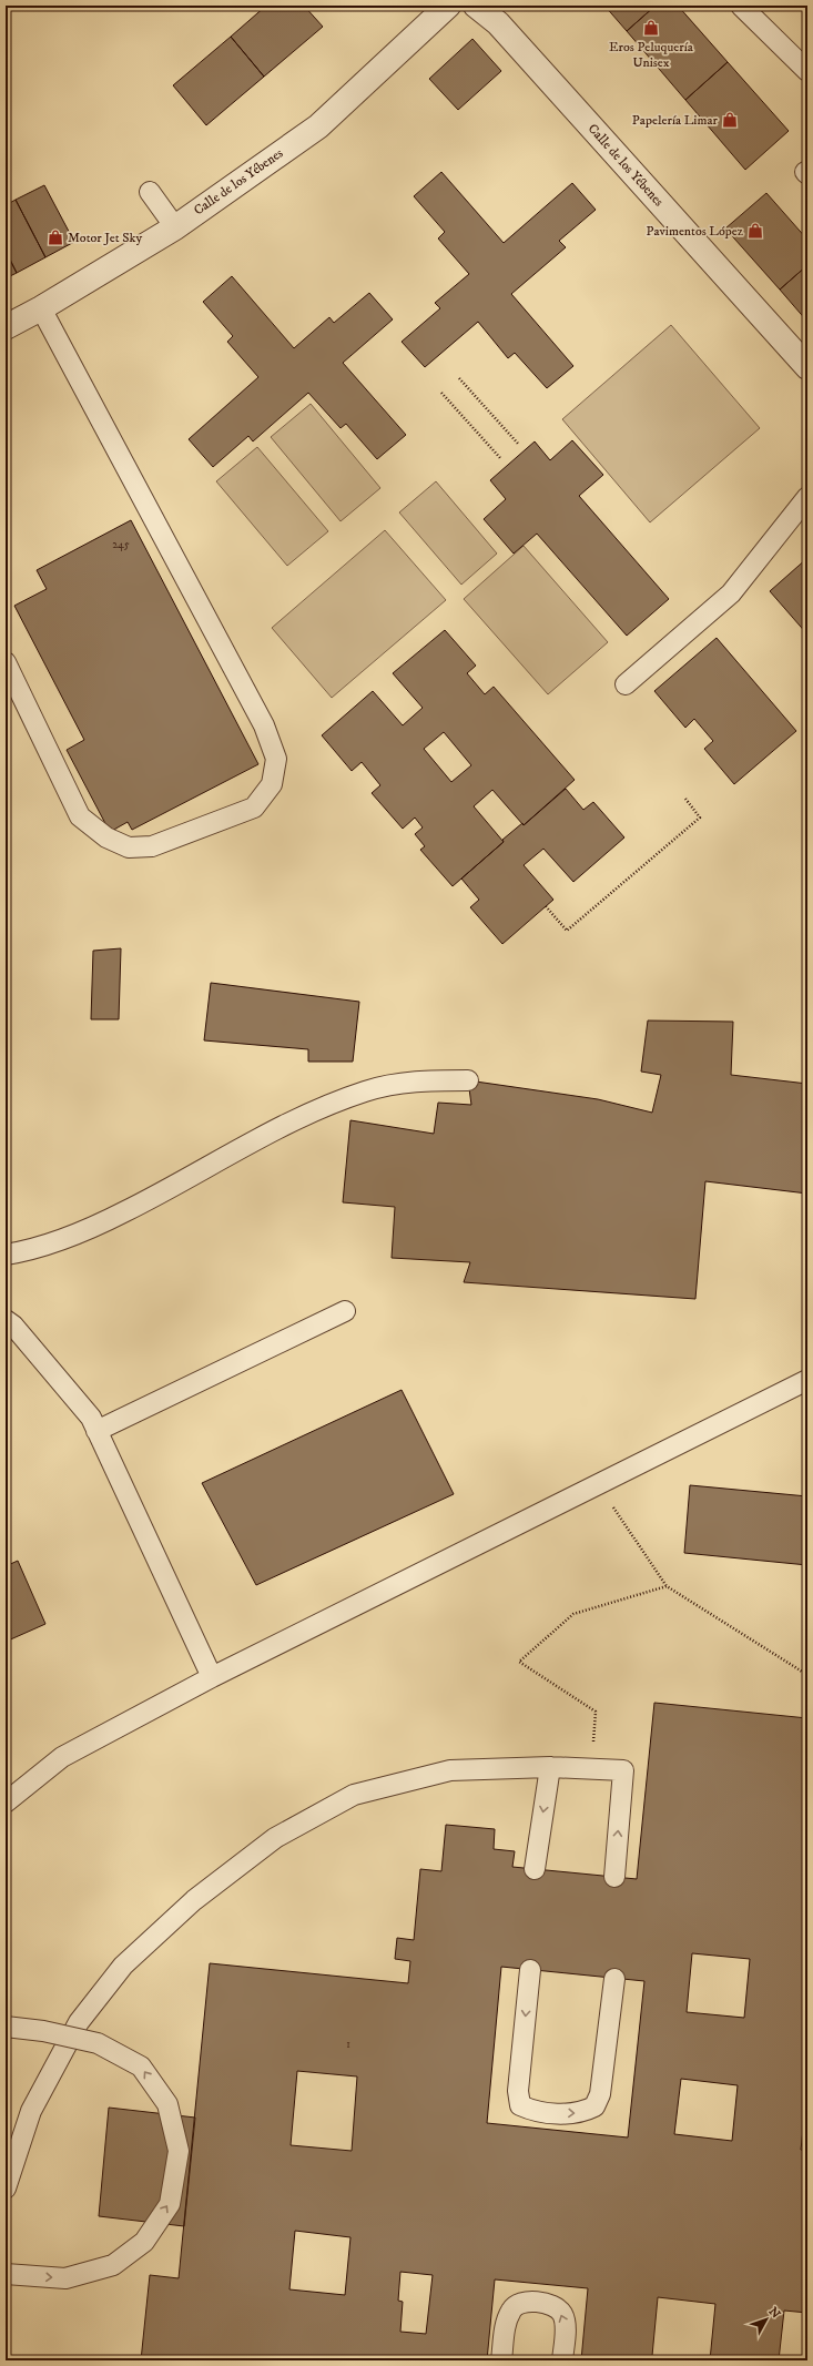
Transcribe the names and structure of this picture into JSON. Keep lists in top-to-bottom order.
{
  "streets": {
    "street": ["Calle de los Yébenes"]
  },
  "places": {
    "shop": [
      "Eros Peluquería Unisex",
      "Papelería Limar",
      "Pavimentos López",
      "Motor Jet Sky"
    ]
  },
  "house_numbers": ["245", "1"],
  "north": "top right"
}
